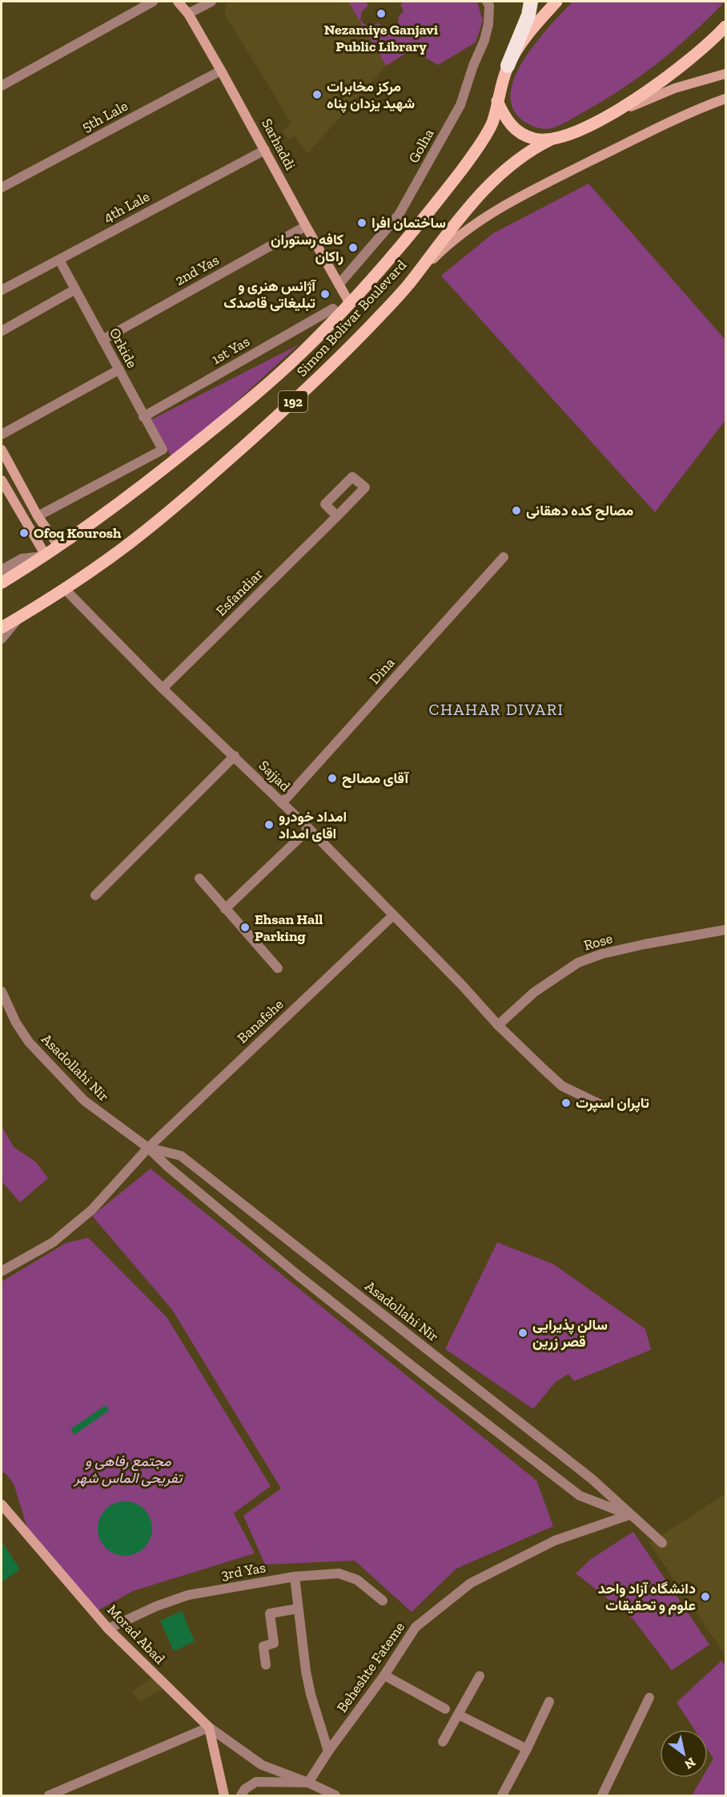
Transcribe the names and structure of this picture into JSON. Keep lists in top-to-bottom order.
{
  "streets": {
    "main road": ["Simon Bolivar Boulevard", "192"],
    "street": [
      "5th Lale",
      "Sarhaddi",
      "Golha",
      "4th Lale",
      "2nd Yas",
      "Orkide",
      "1st Yas",
      "Esfandiar",
      "Dina",
      "Sajjad",
      "Rose",
      "Banafshe",
      "Asadollahi Nir",
      "3rd Yas",
      "Morad Abad",
      "Beheshte Fateme"
    ]
  },
  "crossings": [
    ["5th Lale", "Sarhaddi"],
    ["Sarhaddi", "Golha"],
    ["Sarhaddi", "4th Lale"],
    ["Sarhaddi", "2nd Yas"],
    ["Sarhaddi", "Simon Bolivar Boulevard"],
    ["4th Lale", "Orkide"],
    ["2nd Yas", "Orkide"],
    ["Simon Bolivar Boulevard", "Sajjad"],
    ["Orkide", "1st Yas"],
    ["Esfandiar", "Sajjad"],
    ["Dina", "Sajjad"],
    ["Sajjad", "Rose"],
    ["Sajjad", "Banafshe"],
    ["Banafshe", "Asadollahi Nir"],
    ["Asadollahi Nir", "Beheshte Fateme"],
    ["3rd Yas", "Morad Abad"]
  ],
  "districts": ["CHAHAR DIVARI"],
  "parks": ["مجتمع رفاهی و تفریحی الماس شهر"],
  "places": [
    "Nezamiye Ganjavi Public Library",
    "مرکز مخابرات شهید یزدان پناه",
    "ساختمان افرا",
    "کافه رستوران راکان",
    "آژانس هنری و تبلیغاتی قاصدک",
    "مصالح کده دهقانی",
    "Ofoq Kourosh",
    "آقای مصالح",
    "امداد خودرو اقای امداد",
    "Ehsan Hall Parking",
    "تاپران اسپرت",
    "سالن پذیرایی قصر زرین",
    "دانشگاه آزاد واحد علوم و تحقیقات"
  ],
  "north": "bottom right"
}
